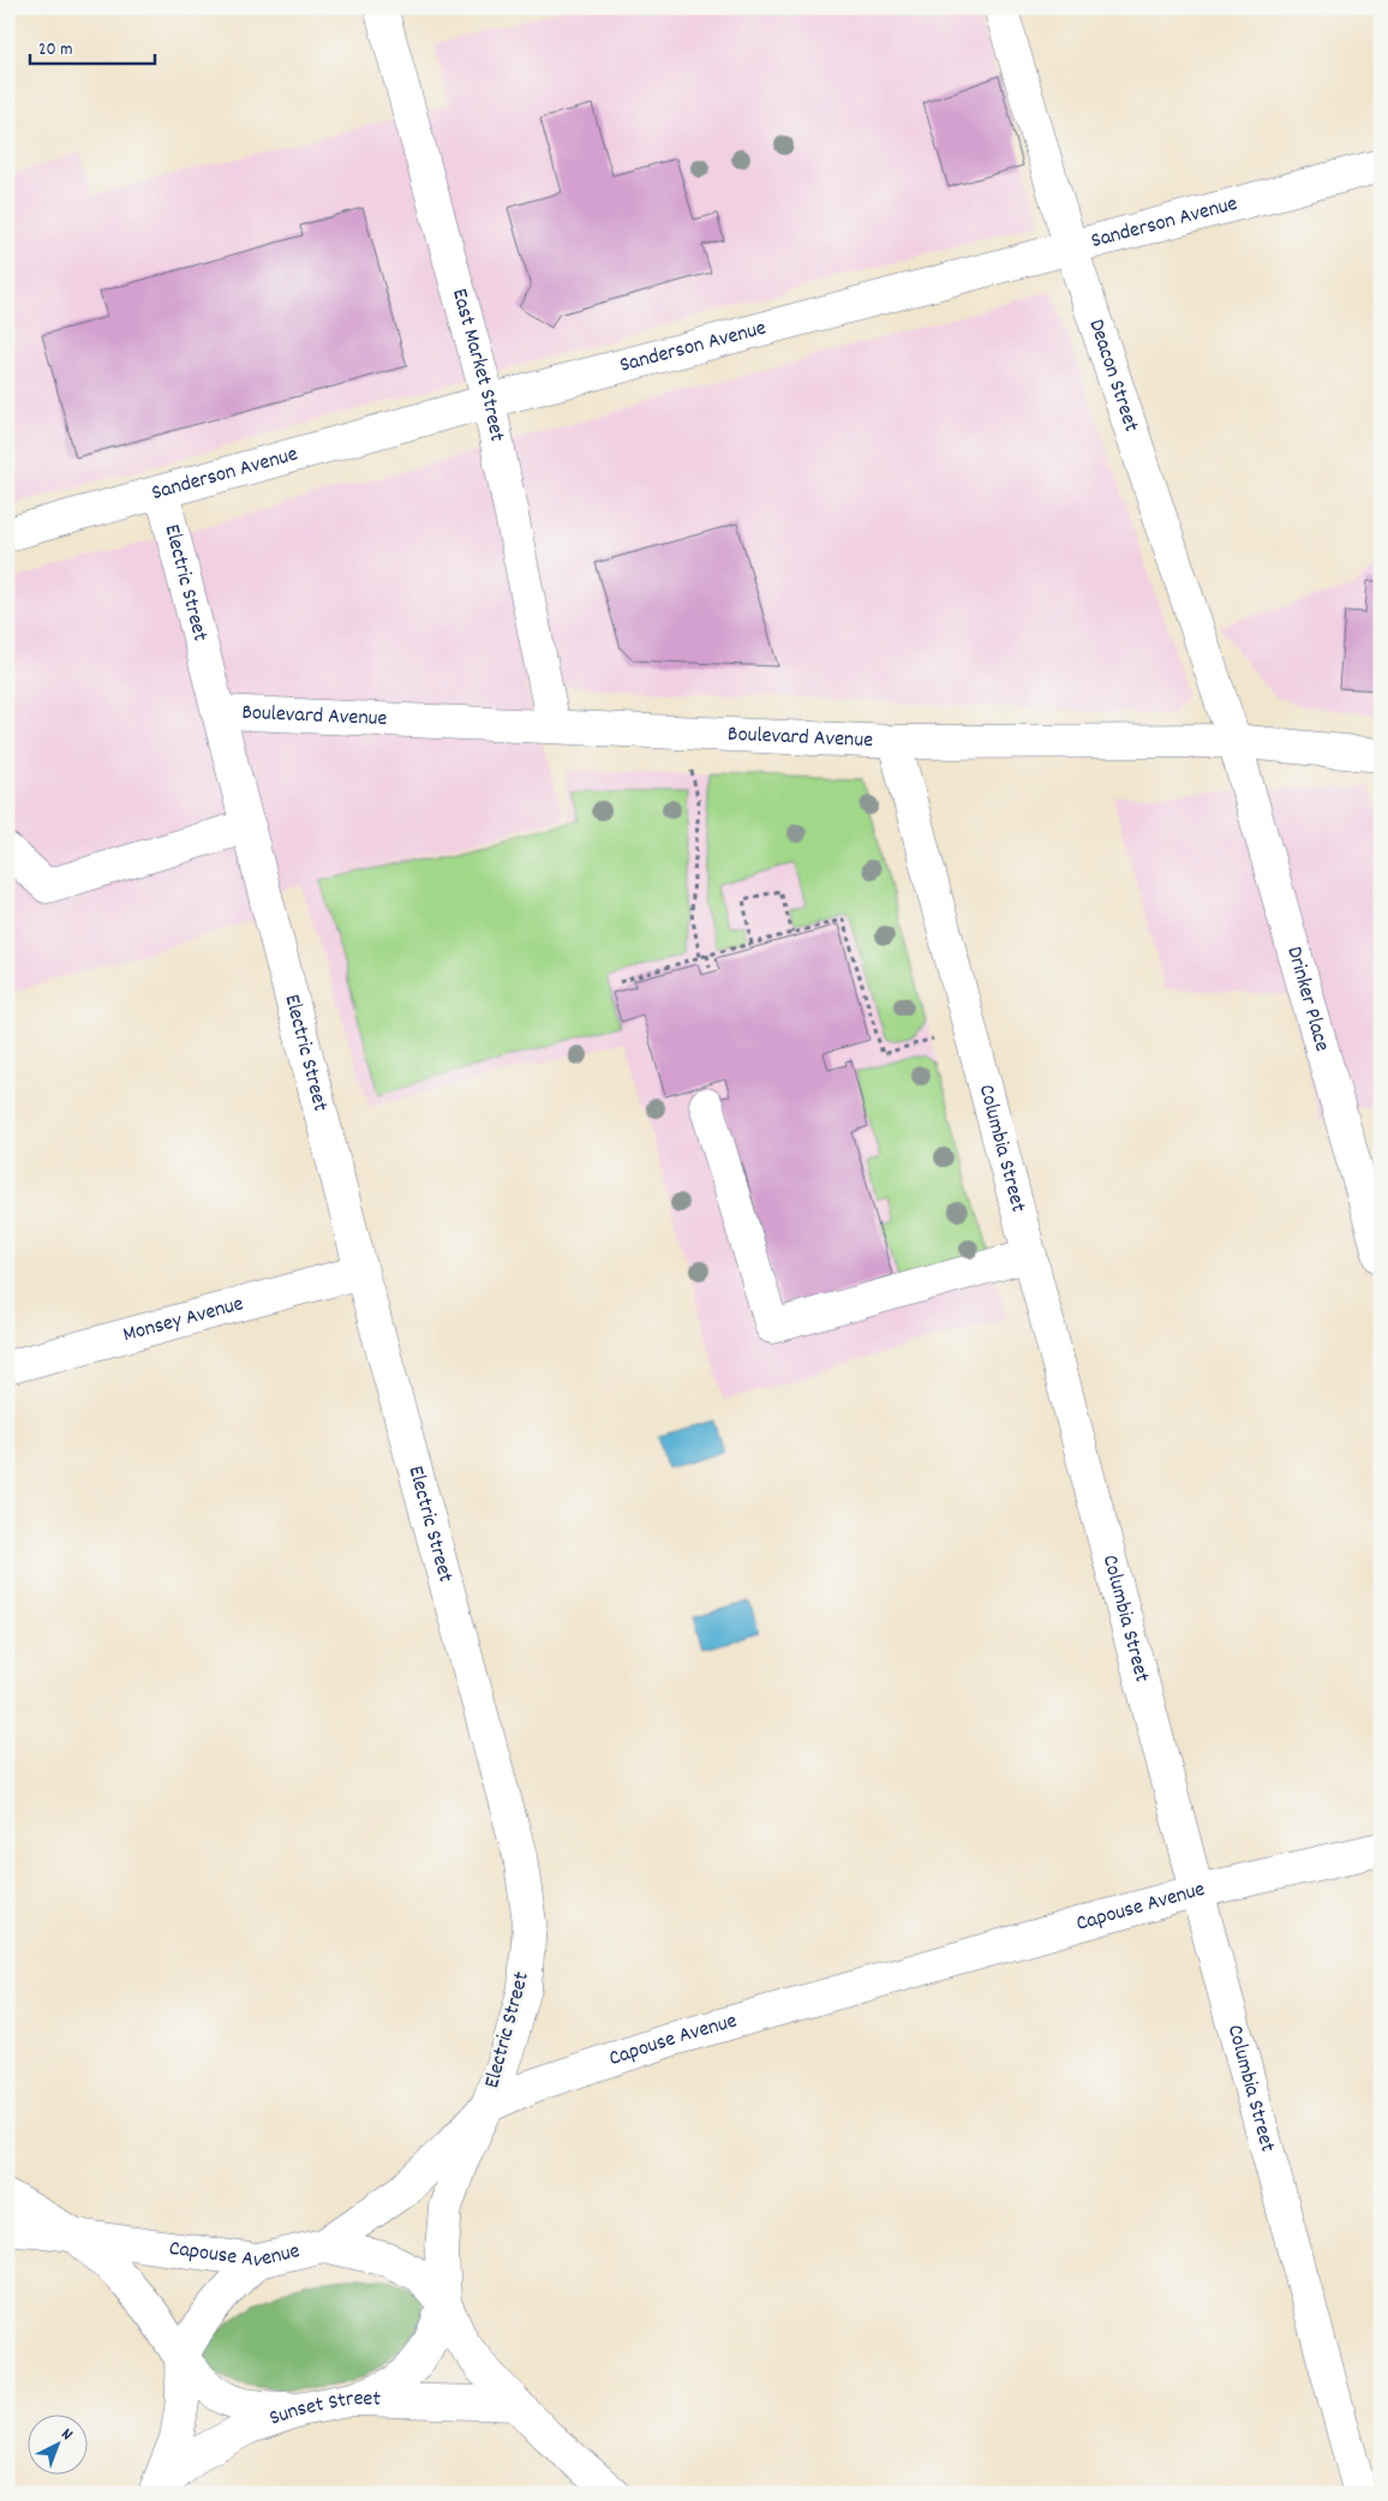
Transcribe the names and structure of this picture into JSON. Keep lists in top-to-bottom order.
{
  "streets": {
    "street": [
      "Sanderson Avenue",
      "East Market Street",
      "Deacon Street",
      "Electric Street",
      "Boulevard Avenue",
      "Drinker Place",
      "Columbia Street",
      "Monsey Avenue",
      "Capouse Avenue",
      "Sunset Street"
    ]
  },
  "crossings": [
    ["Sanderson Avenue", "East Market Street"],
    ["Sanderson Avenue", "Deacon Street"],
    ["Sanderson Avenue", "Electric Street"],
    ["East Market Street", "Boulevard Avenue"],
    ["Deacon Street", "Boulevard Avenue"],
    ["Deacon Street", "Drinker Place"],
    ["Electric Street", "Boulevard Avenue"],
    ["Electric Street", "Monsey Avenue"],
    ["Electric Street", "Capouse Avenue"],
    ["Electric Street", "Sunset Street"],
    ["Boulevard Avenue", "Drinker Place"],
    ["Boulevard Avenue", "Columbia Street"],
    ["Columbia Street", "Capouse Avenue"],
    ["Capouse Avenue", "Sunset Street"]
  ],
  "scale_bar": "20 m",
  "north": "top right"
}
